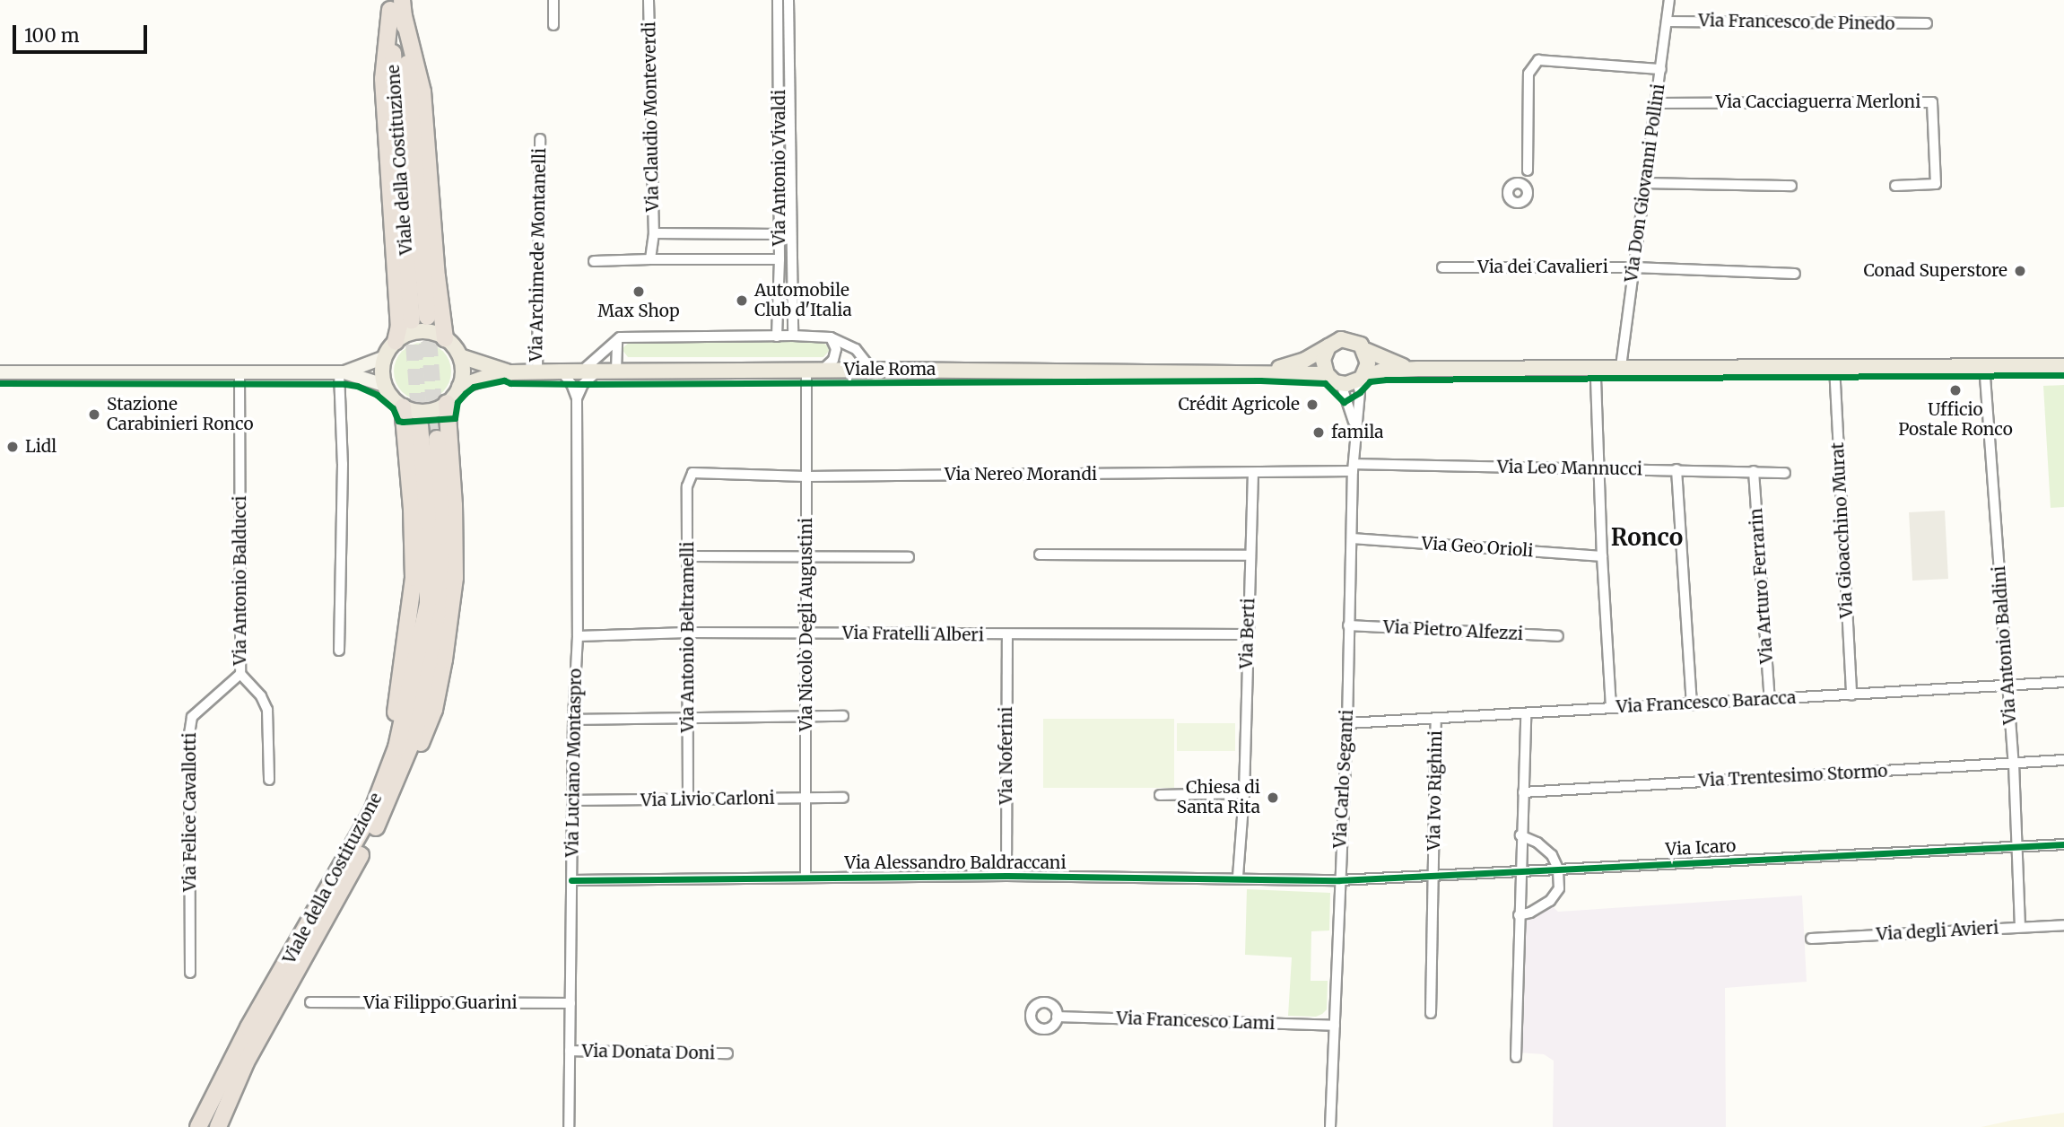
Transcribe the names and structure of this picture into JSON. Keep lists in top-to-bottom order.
{
  "streets": {
    "highway": ["Viale della Costituzione"],
    "main road": ["Viale Roma"],
    "street": [
      "Via Francesco de Pinedo",
      "Via Cacciaguerra Merloni",
      "Via Claudio Monteverdi",
      "Via Antonio Vivaldi",
      "Via Don Giovanni Pollini",
      "Via Archimede Montanelli",
      "Via dei Cavalieri",
      "Via Leo Mannucci",
      "Via Nereo Morandi",
      "Via Gioacchino Murat",
      "Via Geo Orioli",
      "Via Antonio Balducci",
      "Via Arturo Ferrarin",
      "Via Nicolò Degli Augustini",
      "Via Pietro Alfezzi",
      "Via Berti",
      "Via Fratelli Alberi",
      "Via Antonio Beltramelli",
      "Via Antonio Baldini",
      "Via Francesco Baracca",
      "Via Noferini",
      "Via Luciano Montaspro",
      "Via Trentesimo Stormo",
      "Via Carlo Seganti",
      "Via Ivo Righini",
      "Via Livio Carloni",
      "Via Felice Cavallotti",
      "Via Icaro",
      "Via Alessandro Baldraccani",
      "Via degli Avieri",
      "Via Filippo Guarini",
      "Via Francesco Lami",
      "Via Donata Doni"
    ]
  },
  "crossings": [
    ["Via Francesco de Pinedo", "Via Don Giovanni Pollini"],
    ["Via Cacciaguerra Merloni", "Via Don Giovanni Pollini"],
    ["Via Claudio Monteverdi", "Via Antonio Vivaldi"],
    ["Via Don Giovanni Pollini", "Via dei Cavalieri"],
    ["Via Archimede Montanelli", "Viale Roma"],
    ["Viale Roma", "Via Nicolò Degli Augustini"],
    ["Viale Roma", "Via Luciano Montaspro"],
    ["Viale Roma", "Via Carlo Seganti"],
    ["Via Leo Mannucci", "Via Nereo Morandi"],
    ["Via Leo Mannucci", "Via Arturo Ferrarin"],
    ["Via Leo Mannucci", "Via Carlo Seganti"],
    ["Via Nereo Morandi", "Via Nicolò Degli Augustini"],
    ["Via Nereo Morandi", "Via Berti"],
    ["Via Nereo Morandi", "Via Antonio Beltramelli"],
    ["Via Nereo Morandi", "Via Carlo Seganti"],
    ["Via Gioacchino Murat", "Via Francesco Baracca"],
    ["Via Geo Orioli", "Via Carlo Seganti"],
    ["Via Antonio Balducci", "Via Felice Cavallotti"],
    ["Via Arturo Ferrarin", "Via Francesco Baracca"],
    ["Via Nicolò Degli Augustini", "Via Fratelli Alberi"],
    ["Via Nicolò Degli Augustini", "Via Livio Carloni"],
    ["Via Nicolò Degli Augustini", "Via Alessandro Baldraccani"],
    ["Via Pietro Alfezzi", "Via Carlo Seganti"],
    ["Via Berti", "Via Fratelli Alberi"],
    ["Via Berti", "Via Alessandro Baldraccani"],
    ["Via Fratelli Alberi", "Via Antonio Beltramelli"],
    ["Via Fratelli Alberi", "Via Noferini"],
    ["Via Fratelli Alberi", "Via Luciano Montaspro"],
    ["Via Antonio Beltramelli", "Via Livio Carloni"],
    ["Via Antonio Baldini", "Via Francesco Baracca"],
    ["Via Antonio Baldini", "Via Trentesimo Stormo"],
    ["Via Antonio Baldini", "Via Icaro"],
    ["Via Antonio Baldini", "Via degli Avieri"],
    ["Via Francesco Baracca", "Via Carlo Seganti"],
    ["Via Francesco Baracca", "Via Ivo Righini"],
    ["Via Noferini", "Via Alessandro Baldraccani"],
    ["Via Luciano Montaspro", "Via Livio Carloni"],
    ["Via Luciano Montaspro", "Via Alessandro Baldraccani"],
    ["Via Luciano Montaspro", "Via Filippo Guarini"],
    ["Via Luciano Montaspro", "Via Donata Doni"],
    ["Via Carlo Seganti", "Via Icaro"],
    ["Via Carlo Seganti", "Via Alessandro Baldraccani"],
    ["Via Carlo Seganti", "Via Francesco Lami"],
    ["Via Ivo Righini", "Via Icaro"],
    ["Via Icaro", "Via Alessandro Baldraccani"]
  ],
  "districts": ["Ronco"],
  "places": [
    "Conad Superstore",
    "Max Shop",
    "Automobile Club d'Italia",
    "Ufficio Postale Ronco",
    "Crédit Agricole",
    "Stazione Carabinieri Ronco",
    "famila",
    "Lidl",
    "Chiesa di Santa Rita"
  ],
  "scale_bar": "100 m"
}
